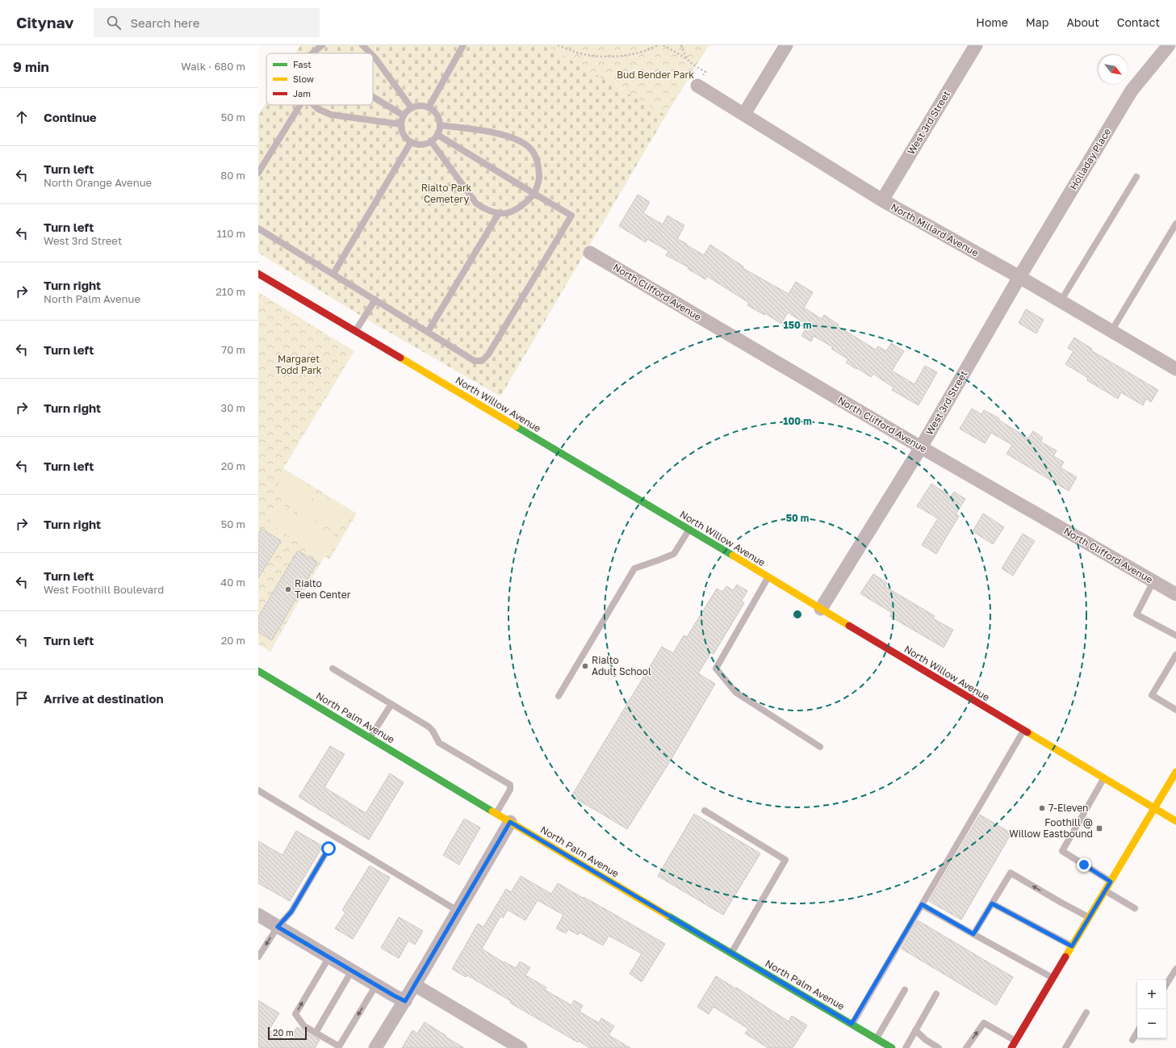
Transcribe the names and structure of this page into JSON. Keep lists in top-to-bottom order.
{
  "streets": {
    "street": [
      "West 3rd Street",
      "Holladay Place",
      "North Millard Avenue",
      "North Clifford Avenue",
      "North Willow Avenue",
      "North Palm Avenue"
    ]
  },
  "crossings": [
    ["West 3rd Street", "Holladay Place"],
    ["West 3rd Street", "North Millard Avenue"],
    ["West 3rd Street", "North Clifford Avenue"],
    ["West 3rd Street", "North Willow Avenue"],
    ["Holladay Place", "North Millard Avenue"]
  ],
  "parks": ["Bud Bender Park", "Rialto Park Cemetery", "Margaret Todd Park"],
  "places": {
    "other": ["Rialto Teen Center", "Rialto Adult School", "7-Eleven"],
    "transit": ["Foothill @ Willow Eastbound"]
  },
  "legend": ["Fast", "Slow", "Jam"],
  "scale_bar": "20 m",
  "north": "bottom right",
  "page": {
    "header": "Citynav",
    "search": "Search here",
    "nav": [
      "Home",
      "Map",
      "About",
      "Contact"
    ],
    "heading": ["9 min", "Walk · 680 m"],
    "list": [
      ["Continue", "50 m"],
      ["Turn left", "North Orange Avenue", "80 m"],
      ["Turn left", "West 3rd Street", "110 m"],
      ["Turn right", "North Palm Avenue", "210 m"],
      ["Turn left", "70 m"],
      ["Turn right", "30 m"],
      ["Turn left", "20 m"],
      ["Turn right", "50 m"],
      ["Turn left", "West Foothill Boulevard", "40 m"],
      ["Turn left", "20 m"],
      "Arrive at destination"
    ],
    "map_buttons": ["+", "−"],
    "scale": "20 m"
  },
  "rings": ["150 m", "100 m", "50 m"]
}
